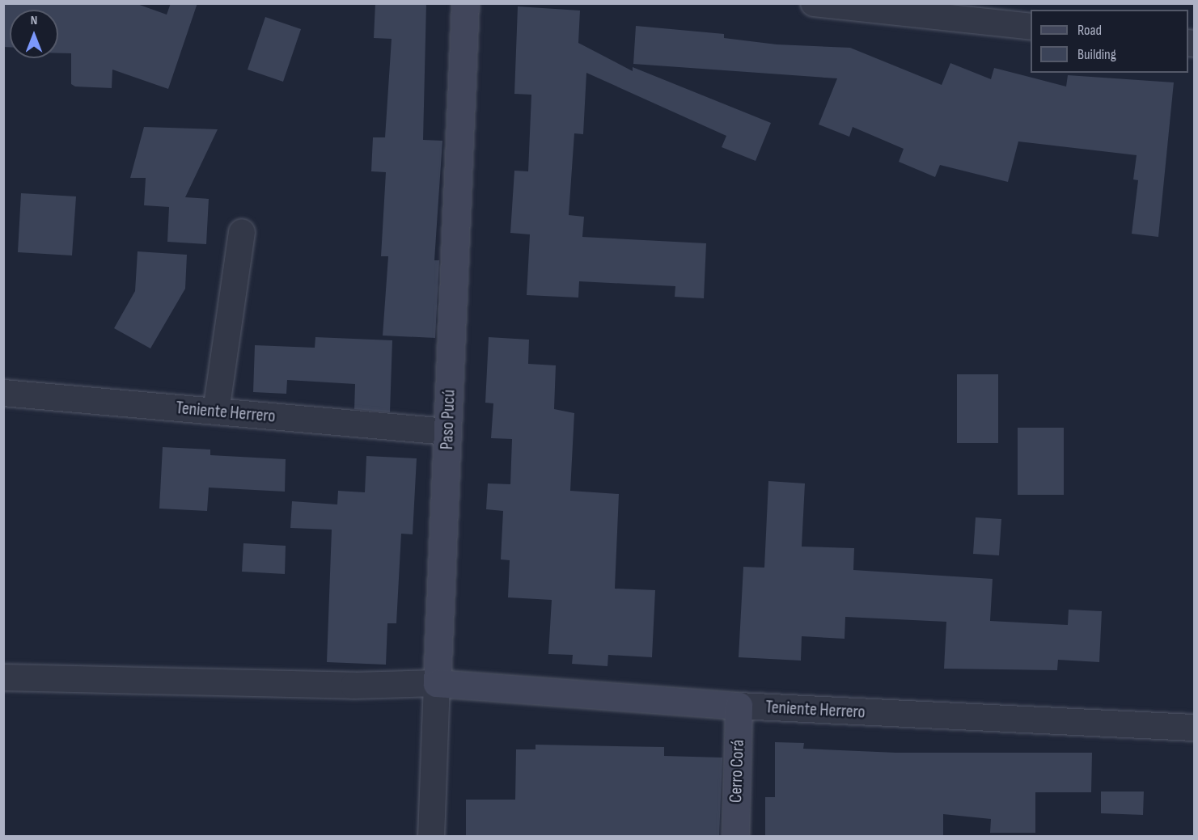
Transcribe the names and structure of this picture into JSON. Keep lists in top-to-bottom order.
{
  "streets": {
    "main road": ["Teniente Herrero", "Paso Pucú", "Cerro Corá"]
  },
  "crossings": [
    ["Teniente Herrero", "Paso Pucú"],
    ["Teniente Herrero", "Cerro Corá"]
  ],
  "legend": ["Road", "Building"],
  "north": "top"
}
